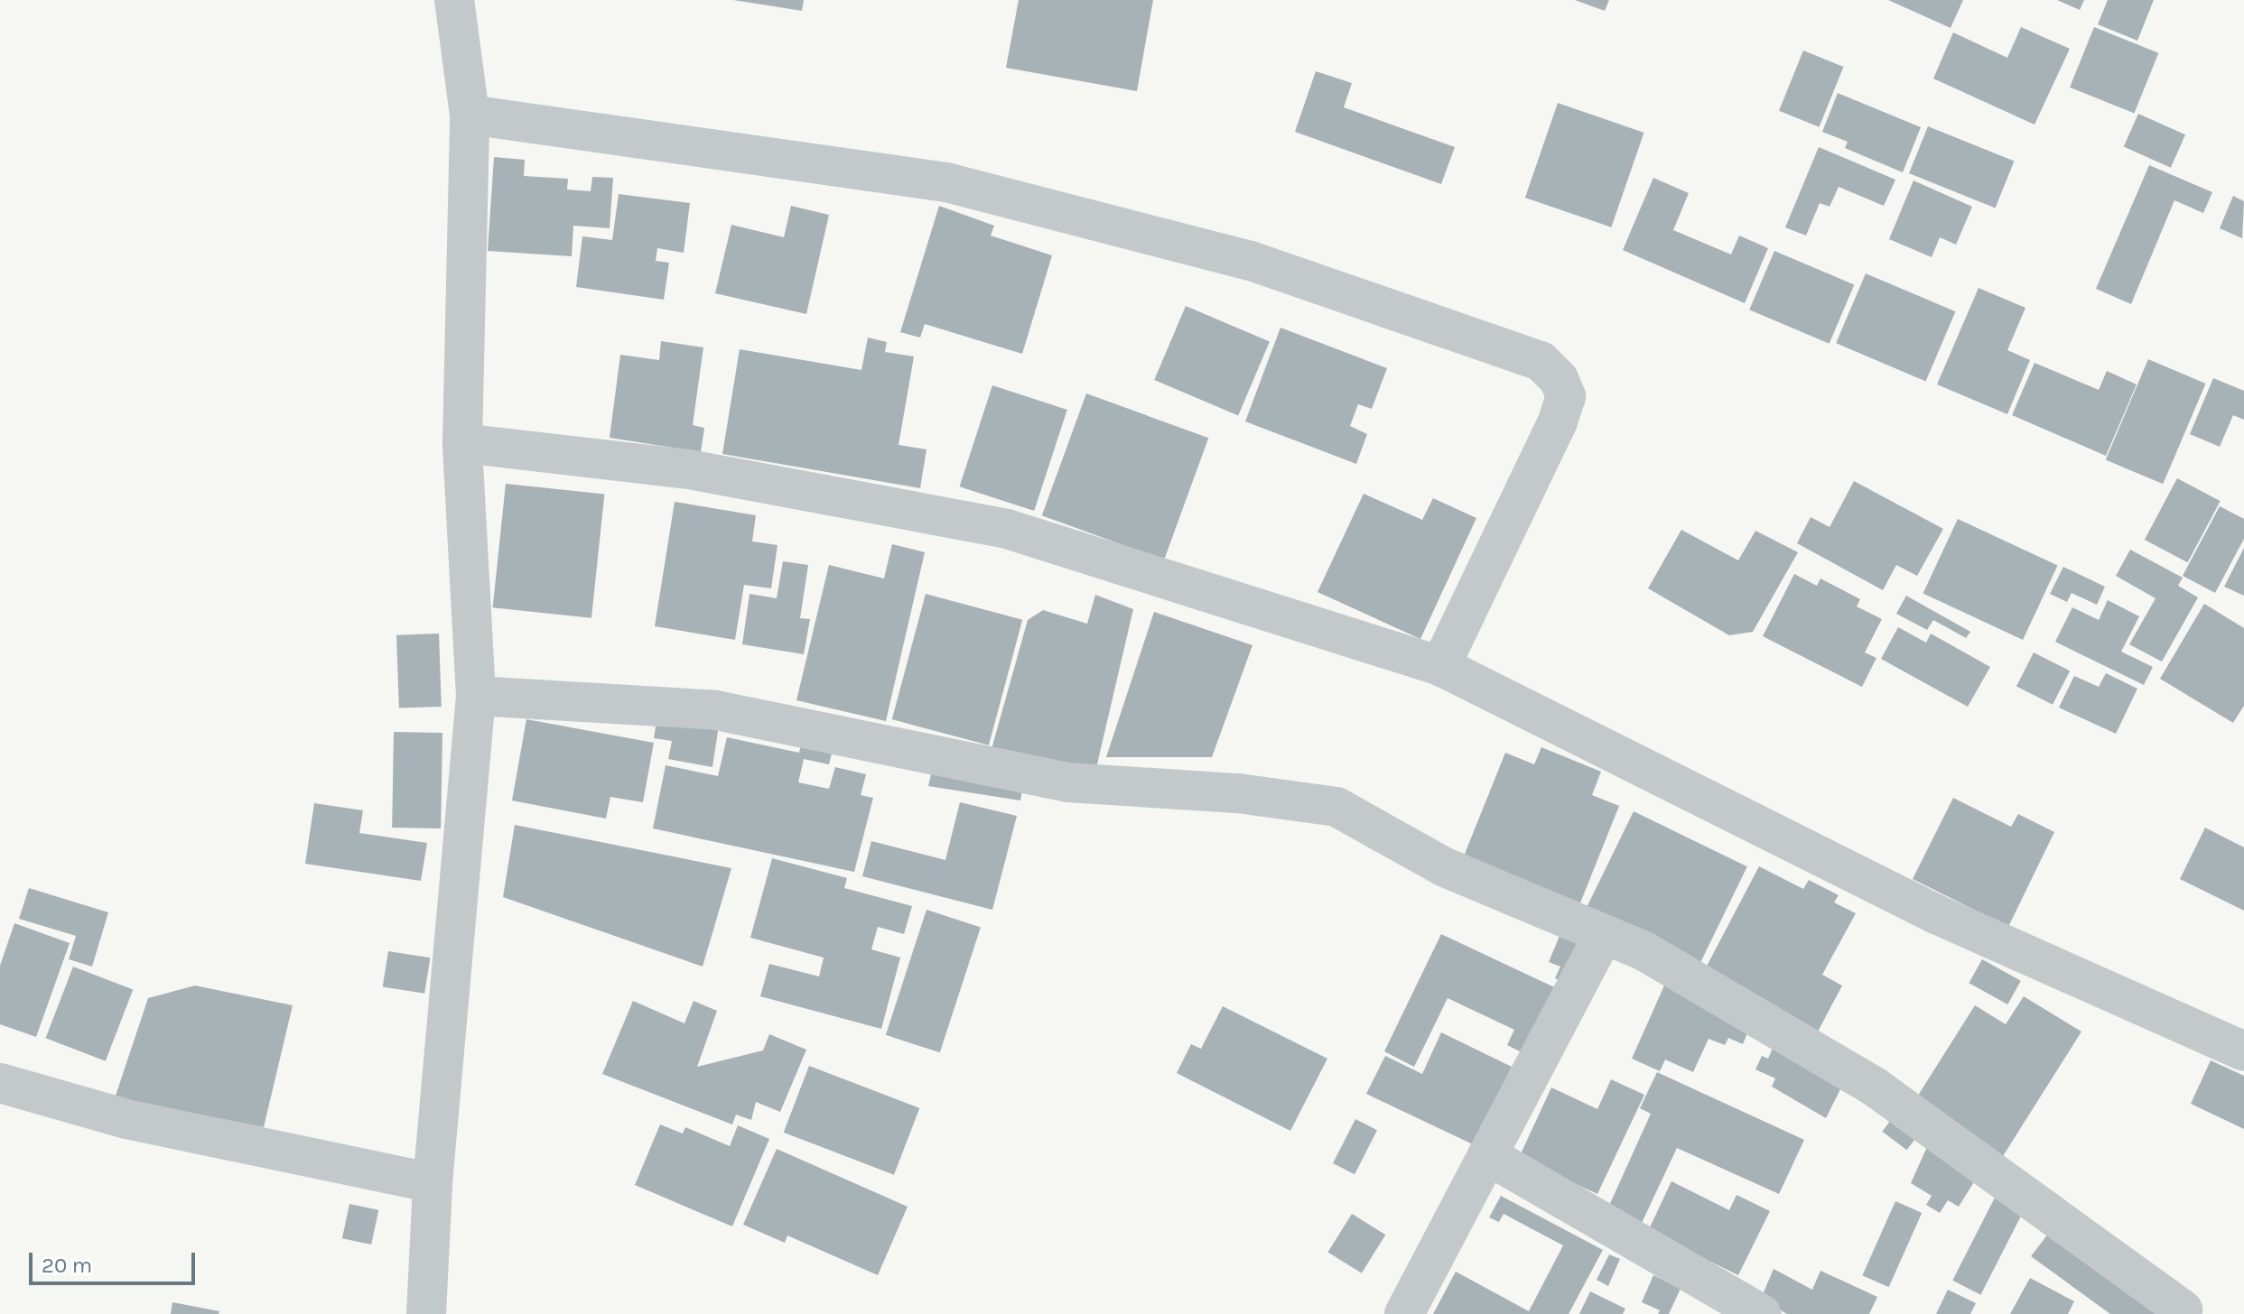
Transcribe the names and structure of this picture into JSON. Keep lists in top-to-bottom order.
{
  "scale_bar": "20 m"
}
